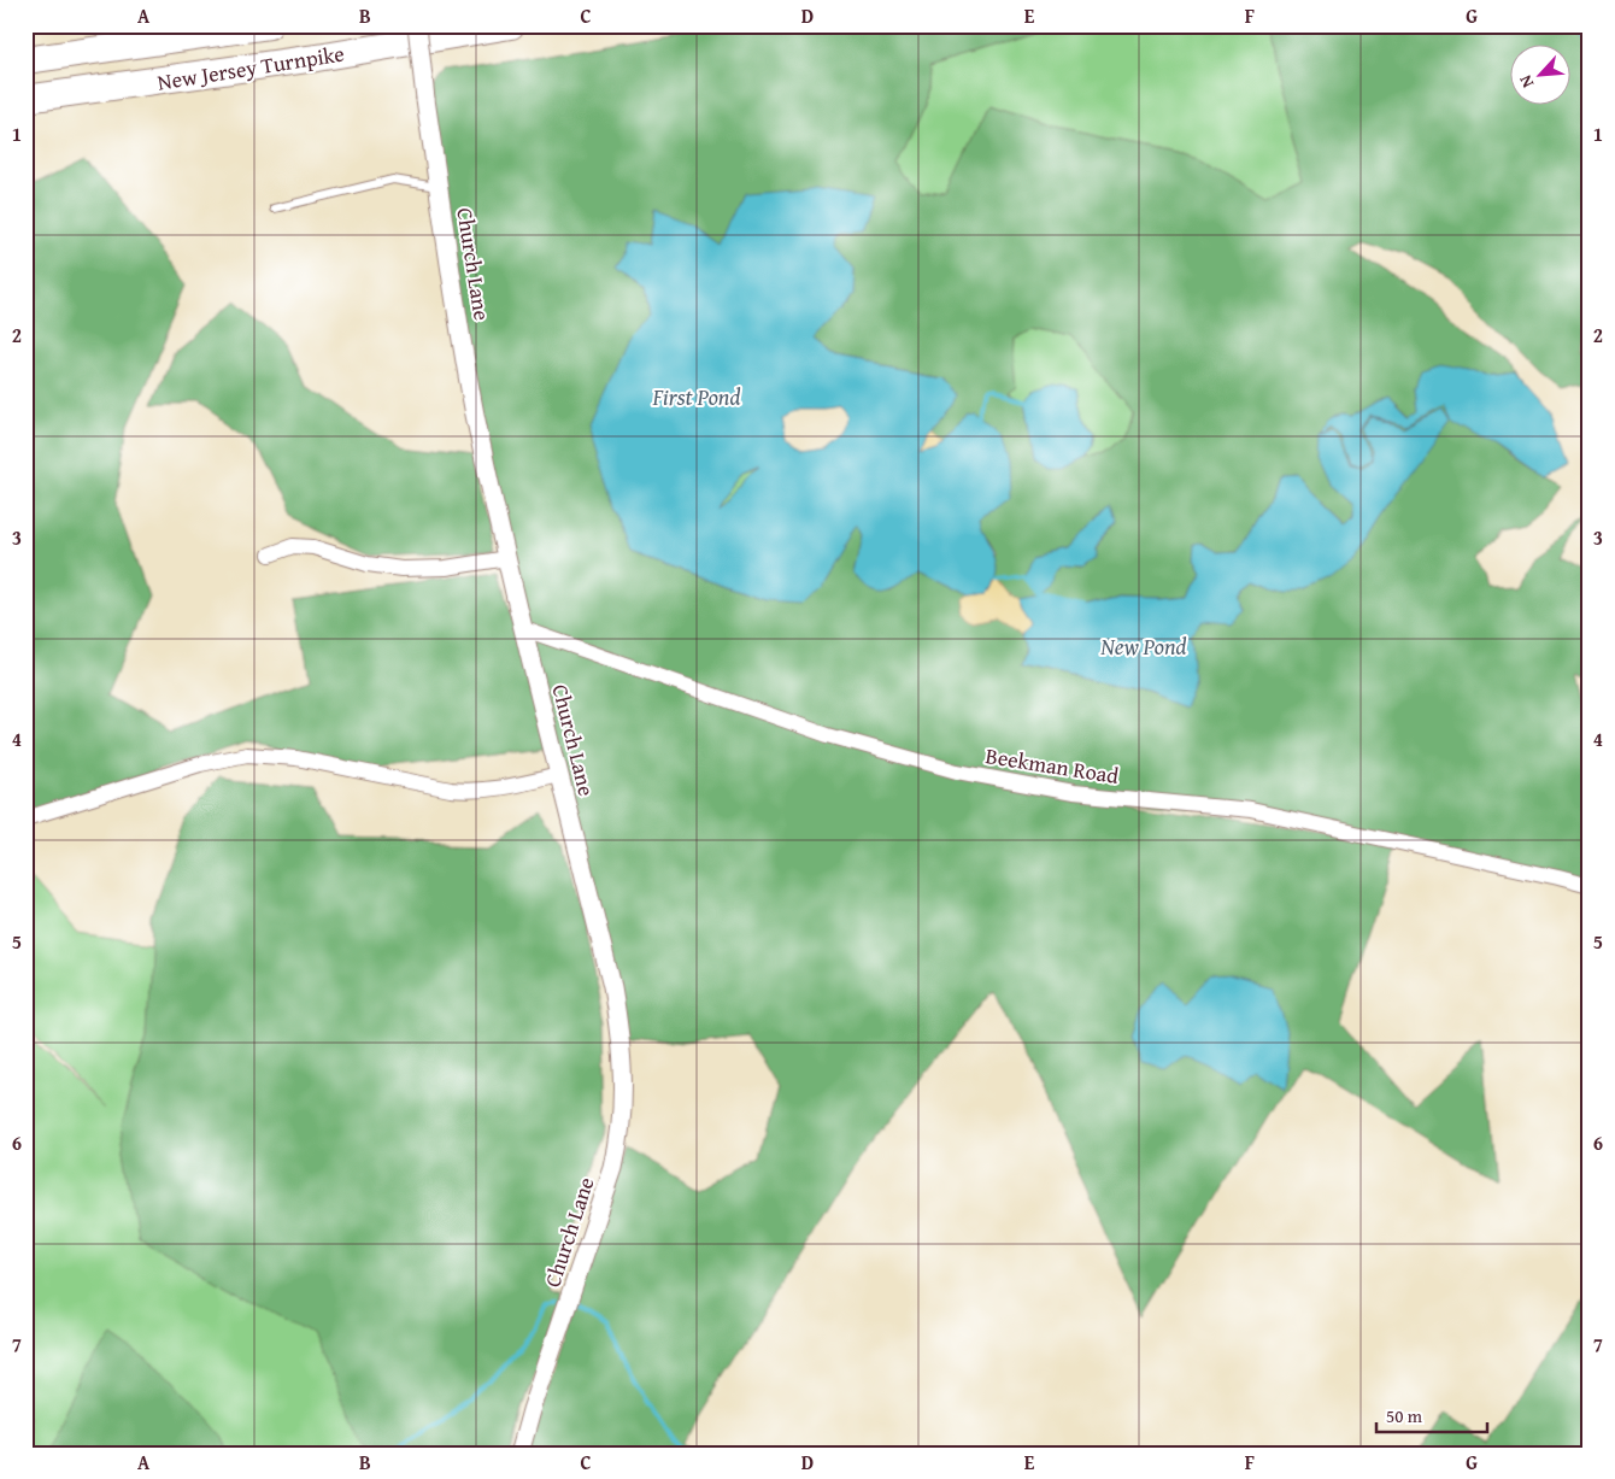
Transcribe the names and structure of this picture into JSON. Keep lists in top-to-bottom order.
{
  "streets": {
    "highway": ["New Jersey Turnpike"],
    "street": ["Church Lane", "Beekman Road"]
  },
  "crossings": [
    ["Church Lane", "Beekman Road"]
  ],
  "water": ["First Pond", "New Pond"],
  "scale_bar": "50 m",
  "north": "bottom left",
  "grid": {
    "columns": [
      "A",
      "B",
      "C",
      "D",
      "E",
      "F",
      "G"
    ],
    "rows": [
      "1",
      "2",
      "3",
      "4",
      "5",
      "6",
      "7"
    ]
  }
}
